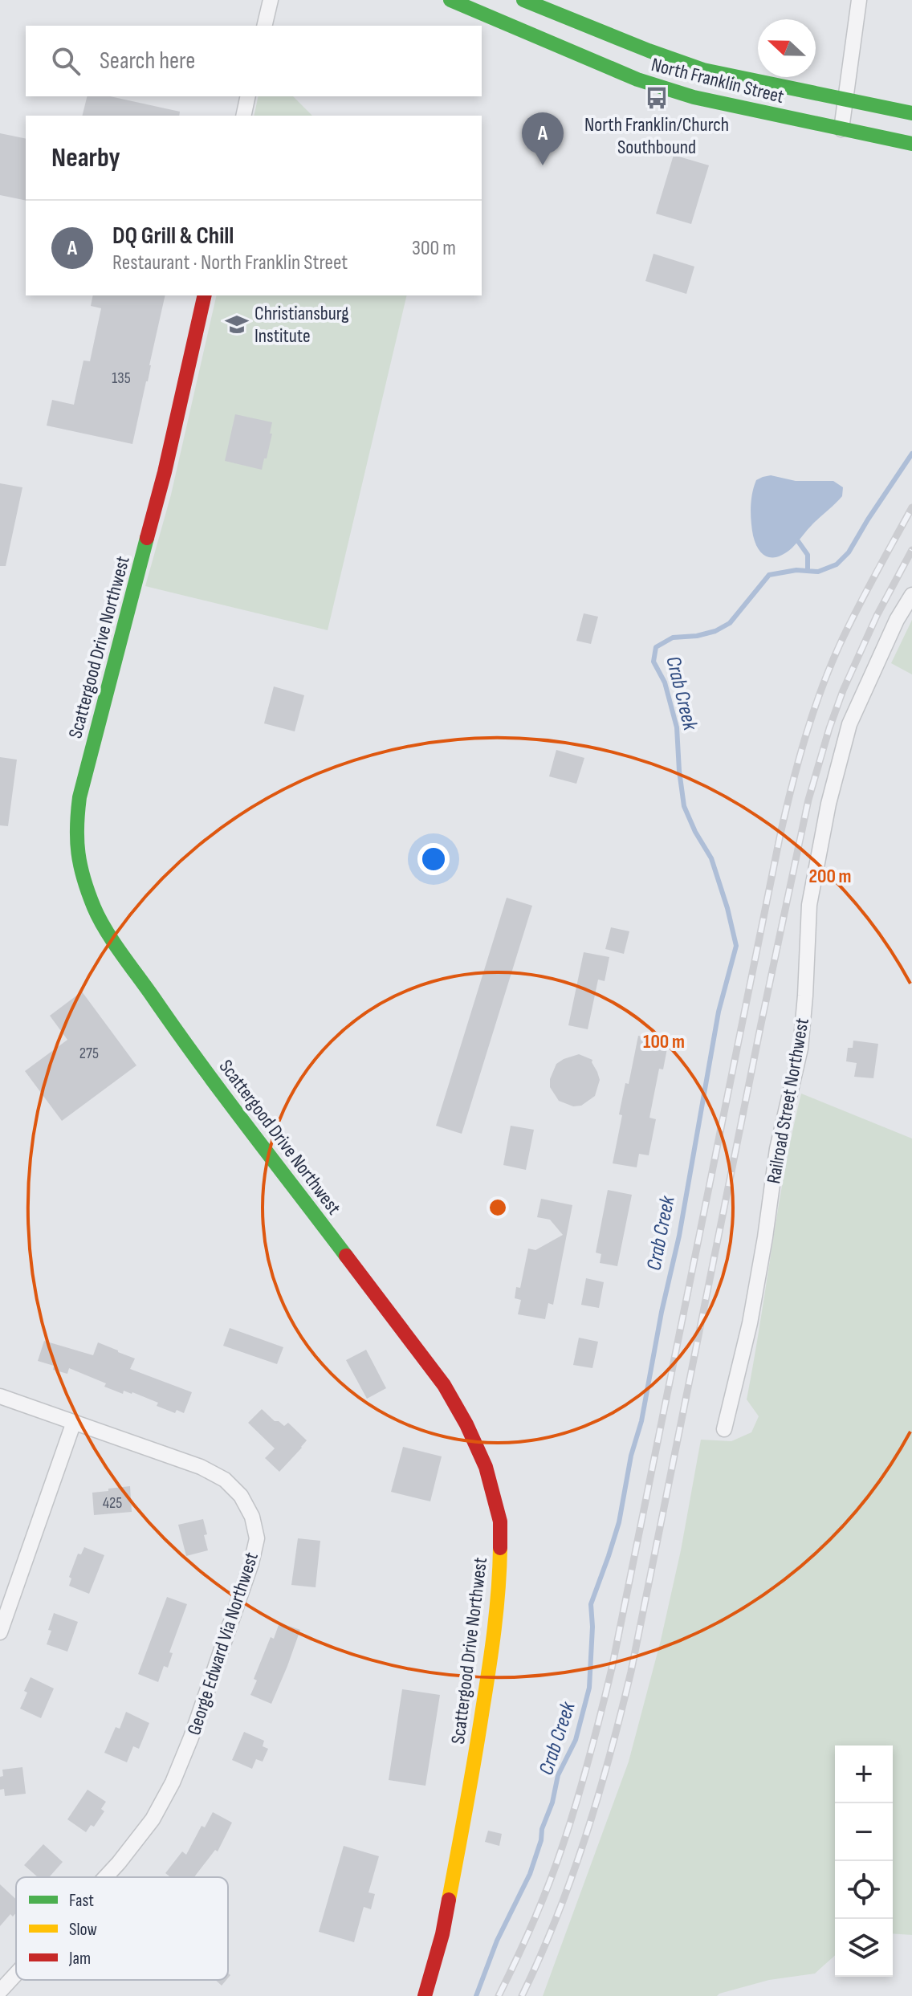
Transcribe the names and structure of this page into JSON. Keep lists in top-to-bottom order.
{
  "streets": {
    "street": [
      "North Franklin Street",
      "Scattergood Drive Northwest",
      "Railroad Street Northwest",
      "George Edward Via Northwest"
    ]
  },
  "water": ["Crab Creek"],
  "places": {
    "bus stop": ["North Franklin/Church Southbound"],
    "school or university": ["Christiansburg Institute"]
  },
  "house_numbers": ["135", "275", "425"],
  "legend": ["Fast", "Slow", "Jam"],
  "north": "left",
  "page": {
    "search": "Search here",
    "pins": "A",
    "heading": "Nearby",
    "list": [
      {
        "mark": "A",
        "name": "DQ Grill & Chill",
        "note": "Restaurant · North Franklin Street",
        "value": "300 m"
      }
    ],
    "map_buttons": ["+", "−"]
  },
  "rings": ["200 m", "100 m"]
}
